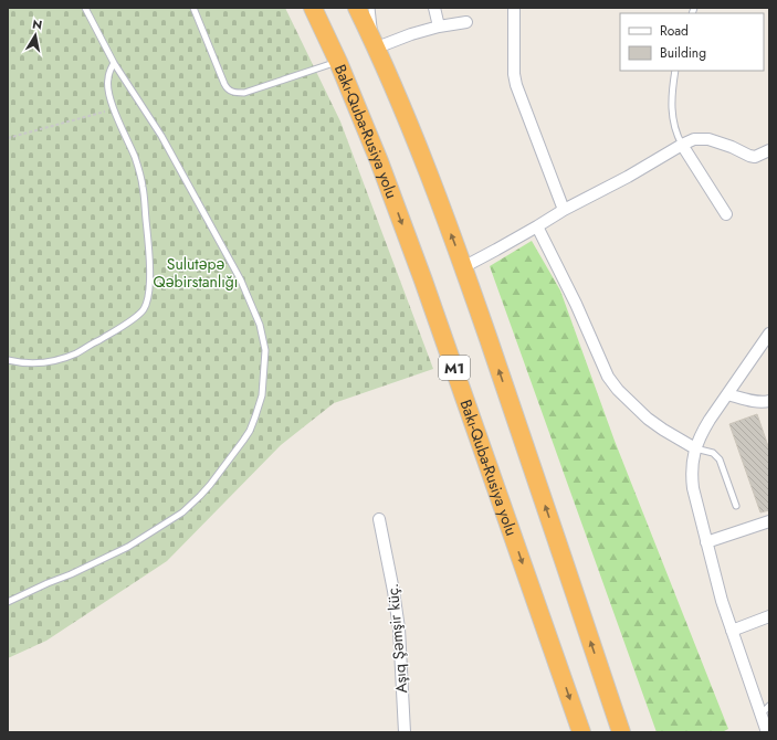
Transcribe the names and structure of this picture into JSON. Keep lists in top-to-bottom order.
{
  "streets": {
    "highway": ["Bakı-Quba-Rusiya yolu", "M1"],
    "street": ["Aşıq Şəmşir küç."]
  },
  "parks": ["Sulutəpə Qəbirstanlığı"],
  "legend": ["Road", "Building"],
  "north": "top"
}
